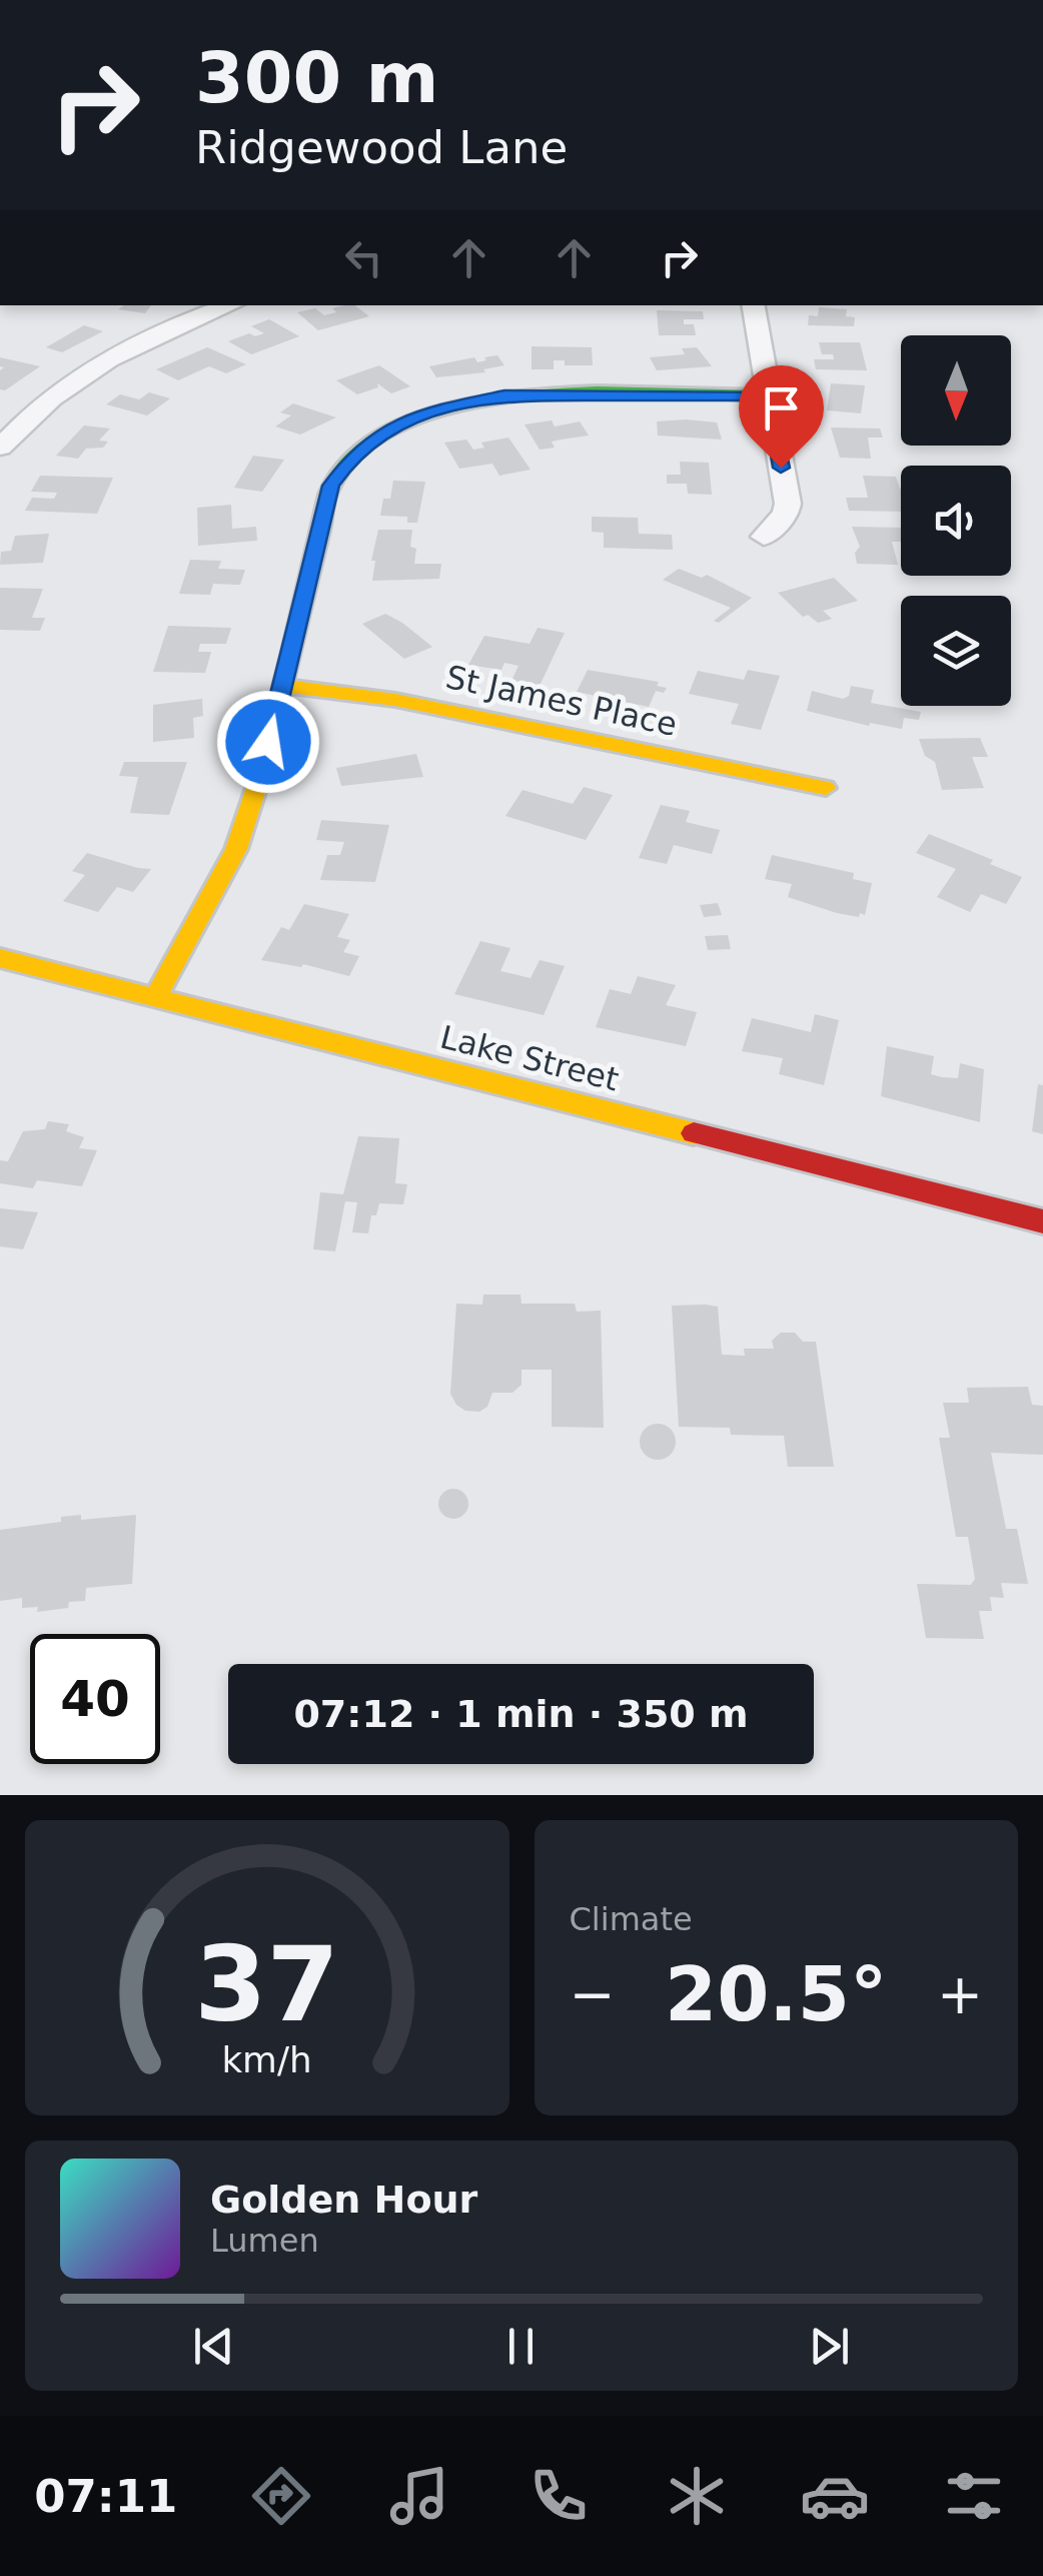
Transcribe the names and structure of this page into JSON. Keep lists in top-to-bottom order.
{
  "streets": {
    "street": ["St James Place", "Lake Street"]
  },
  "north": "bottom",
  "page": {
    "turn": ["300 m", "Ridgewood Lane"],
    "limit": "40",
    "trip": "07:12 · 1 min · 350 m",
    "tile": "Climate",
    "heat": ["−", "20.5°", "+"],
    "song": ["Golden Hour", "Lumen"],
    "tabs": "07:11",
    "gauge": ["37", "km/h"]
  }
}
